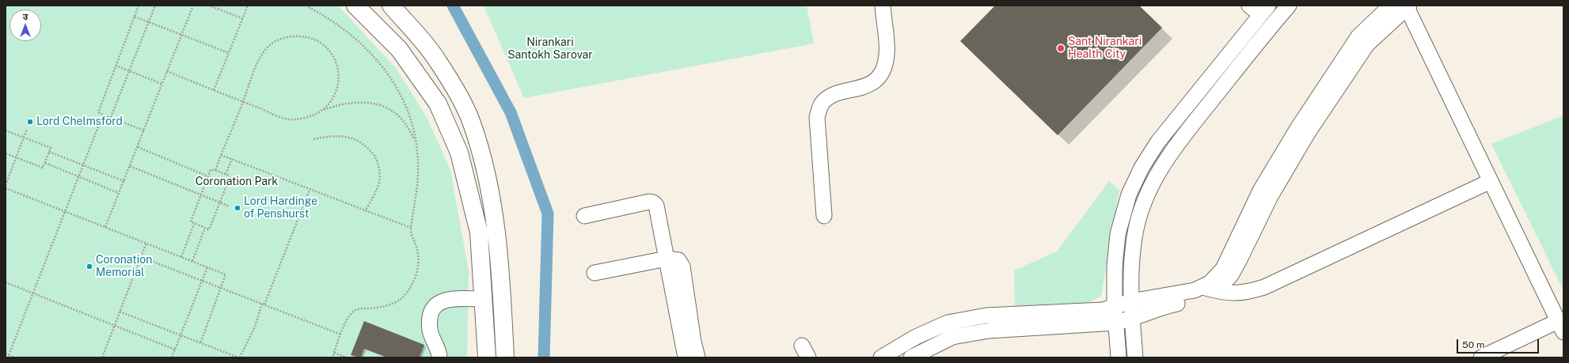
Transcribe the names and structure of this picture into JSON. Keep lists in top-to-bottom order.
{
  "parks": ["Nirankari Santokh Sarovar", "Coronation Park"],
  "places": [
    "Sant Nirankari Health City",
    "Lord Chelmsford",
    "Lord Hardinge of Penshurst",
    "Coronation Memorial"
  ],
  "scale_bar": "50 m",
  "north": "top"
}
